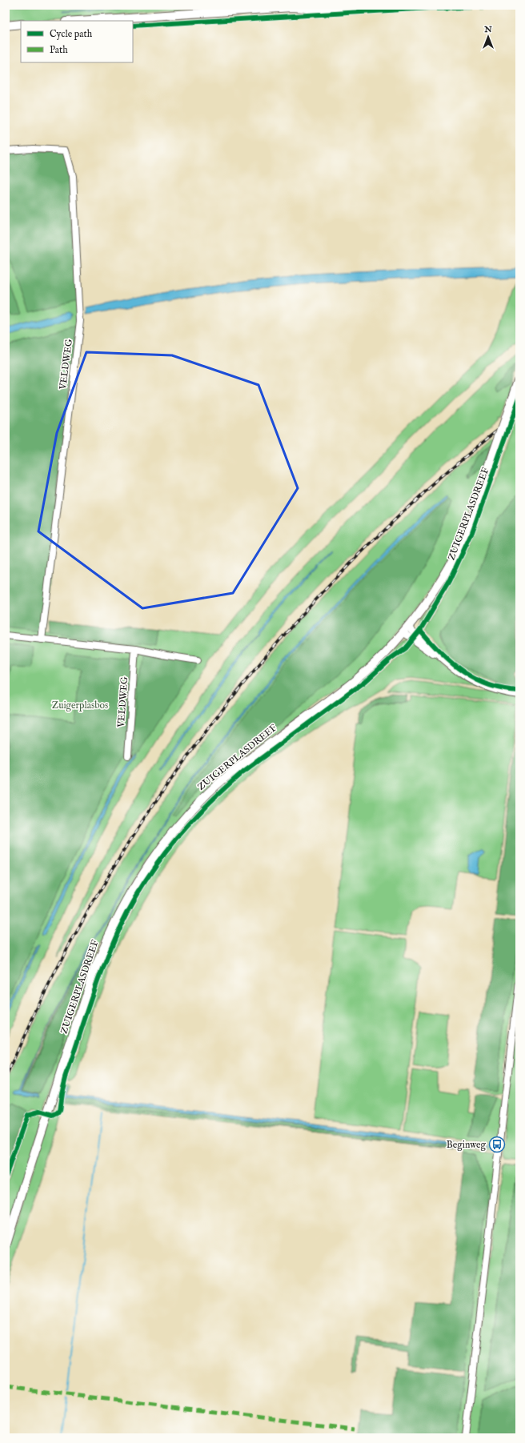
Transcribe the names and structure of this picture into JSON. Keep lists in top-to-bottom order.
{
  "streets": {
    "main road": ["ZUIGERPLASDREEF"],
    "street": ["VELDWEG"]
  },
  "parks": ["Zuigerplasbos"],
  "places": {
    "bus stop": ["Beginweg"]
  },
  "legend": ["Cycle path", "Path"],
  "north": "top"
}
